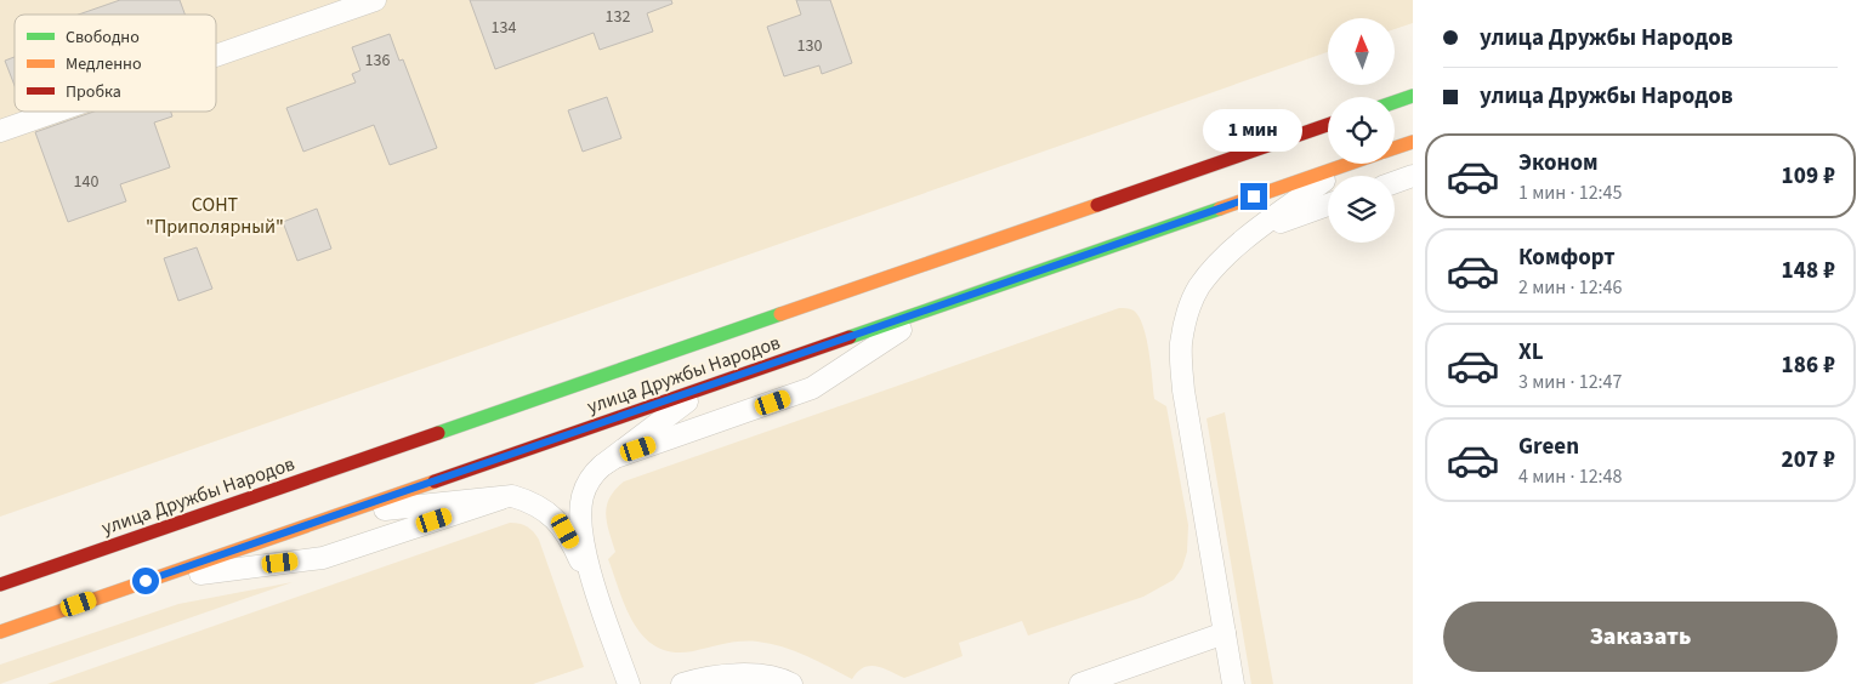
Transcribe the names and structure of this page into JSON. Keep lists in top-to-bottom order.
{
  "streets": {
    "main road": ["улица Дружбы Народов"]
  },
  "parks": ["СОНТ \"Приполярный\""],
  "house_numbers": [
    "132",
    "134",
    "130",
    "136",
    "140"
  ],
  "legend": ["Свободно", "Медленно", "Пробка"],
  "north": "top",
  "page": {
    "banner": ["улица Дружбы Народов", "улица Дружбы Народов"],
    "bubble": "1 мин",
    "list": [
      {
        "name": "Эконом",
        "note": "1 мин · 12:45",
        "value": "109 ₽"
      },
      {
        "name": "Комфорт",
        "note": "2 мин · 12:46",
        "value": "148 ₽"
      },
      {
        "name": "XL",
        "note": "3 мин · 12:47",
        "value": "186 ₽"
      },
      {
        "name": "Green",
        "note": "4 мин · 12:48",
        "value": "207 ₽"
      }
    ],
    "buttons": "Заказать"
  }
}
